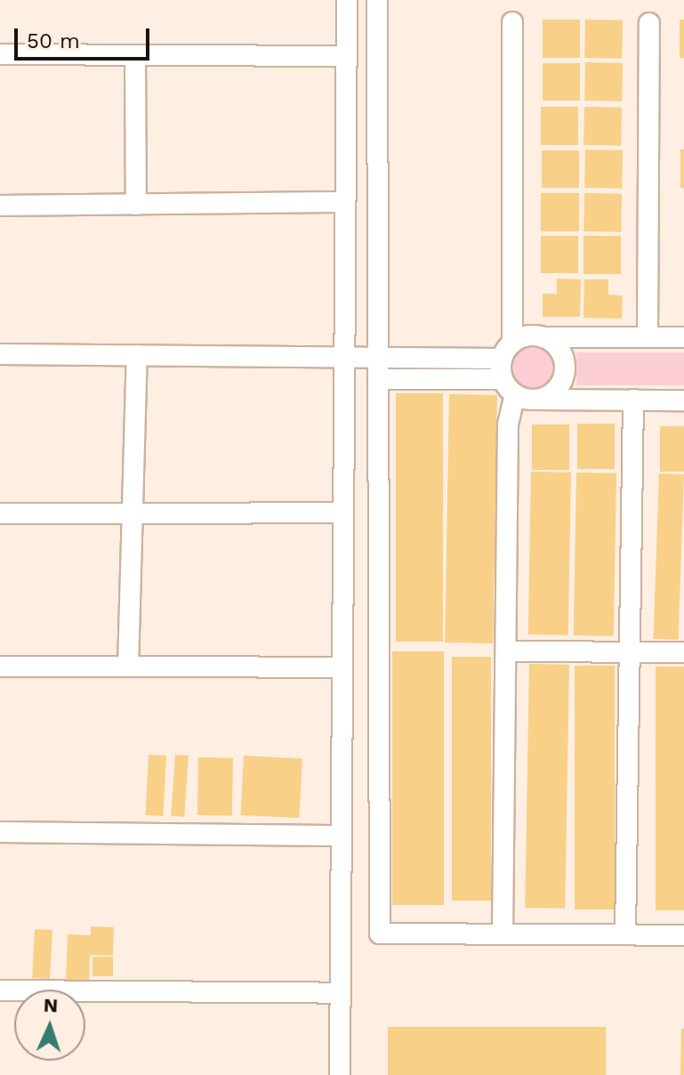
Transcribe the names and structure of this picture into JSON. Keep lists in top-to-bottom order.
{
  "scale_bar": "50 m",
  "north": "top"
}
